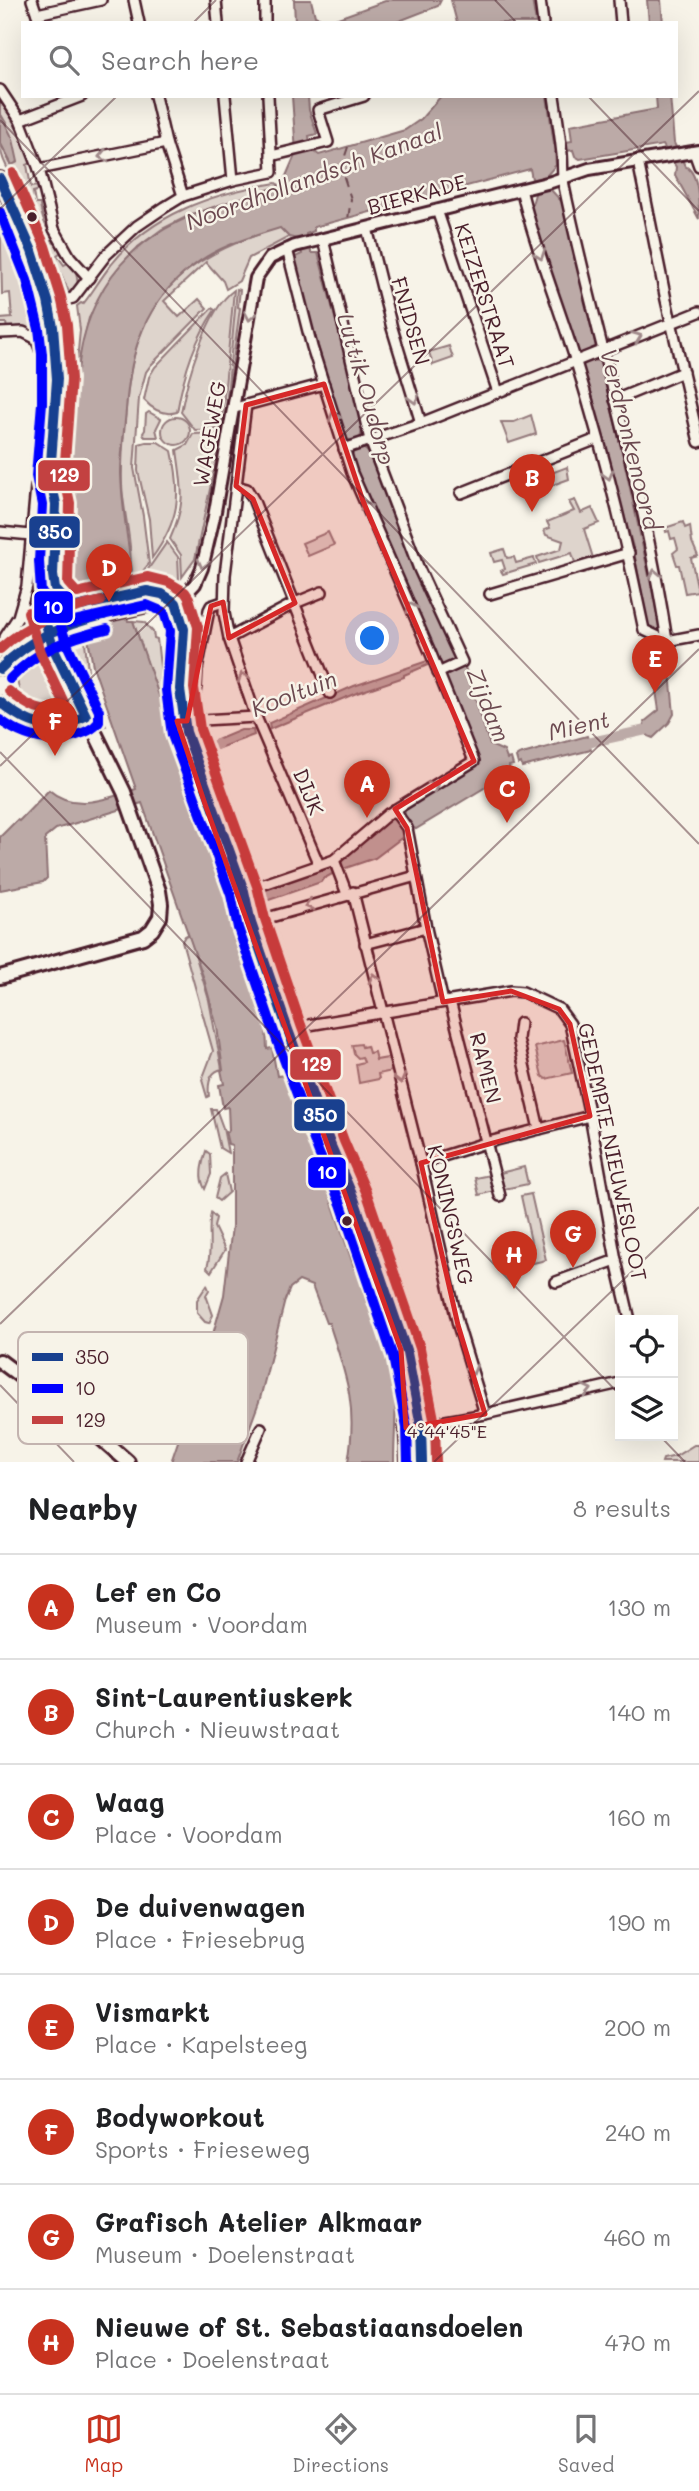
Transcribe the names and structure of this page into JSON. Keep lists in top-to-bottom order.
{
  "streets": {
    "street": [
      "BIERKADE",
      "KEIZERSTRAAT",
      "FNIDSEN",
      "WAGEWEG",
      "DIJK",
      "RAMEN",
      "GEDEMPTE NIEUWESLOOT",
      "KONINGSWEG"
    ]
  },
  "crossings": [
    ["BIERKADE", "KEIZERSTRAAT"],
    ["BIERKADE", "FNIDSEN"],
    ["BIERKADE", "WAGEWEG"],
    ["WAGEWEG", "DIJK"],
    ["RAMEN", "GEDEMPTE NIEUWESLOOT"],
    ["GEDEMPTE NIEUWESLOOT", "KONINGSWEG"]
  ],
  "water": [
    "Noordhollandsch Kanaal",
    "Luttik Oudorp",
    "Verdronkenoord",
    "Kooltuin",
    "Zijdam",
    "Mient"
  ],
  "lines": ["transit line 129", "transit line 350", "transit line 10"],
  "legend": ["350", "10", "129"],
  "page": {
    "search": "Search here",
    "pins": [
      "B",
      "D",
      "E",
      "F",
      "A",
      "C",
      "G",
      "H"
    ],
    "heading": ["Nearby", "8 results"],
    "list": [
      {
        "mark": "A",
        "name": "Lef en Co",
        "note": "Museum · Voordam",
        "value": "130 m"
      },
      {
        "mark": "B",
        "name": "Sint-Laurentiuskerk",
        "note": "Church · Nieuwstraat",
        "value": "140 m"
      },
      {
        "mark": "C",
        "name": "Waag",
        "note": "Place · Voordam",
        "value": "160 m"
      },
      {
        "mark": "D",
        "name": "De duivenwagen",
        "note": "Place · Friesebrug",
        "value": "190 m"
      },
      {
        "mark": "E",
        "name": "Vismarkt",
        "note": "Place · Kapelsteeg",
        "value": "200 m"
      },
      {
        "mark": "F",
        "name": "Bodyworkout",
        "note": "Sports · Frieseweg",
        "value": "240 m"
      },
      {
        "mark": "G",
        "name": "Grafisch Atelier Alkmaar",
        "note": "Museum · Doelenstraat",
        "value": "460 m"
      },
      {
        "mark": "H",
        "name": "Nieuwe of St. Sebastiaansdoelen",
        "note": "Place · Doelenstraat",
        "value": "470 m"
      }
    ],
    "nav": ["Map", "Directions", "Saved"]
  },
  "coordinates": ["4°44'45\"E"]
}
